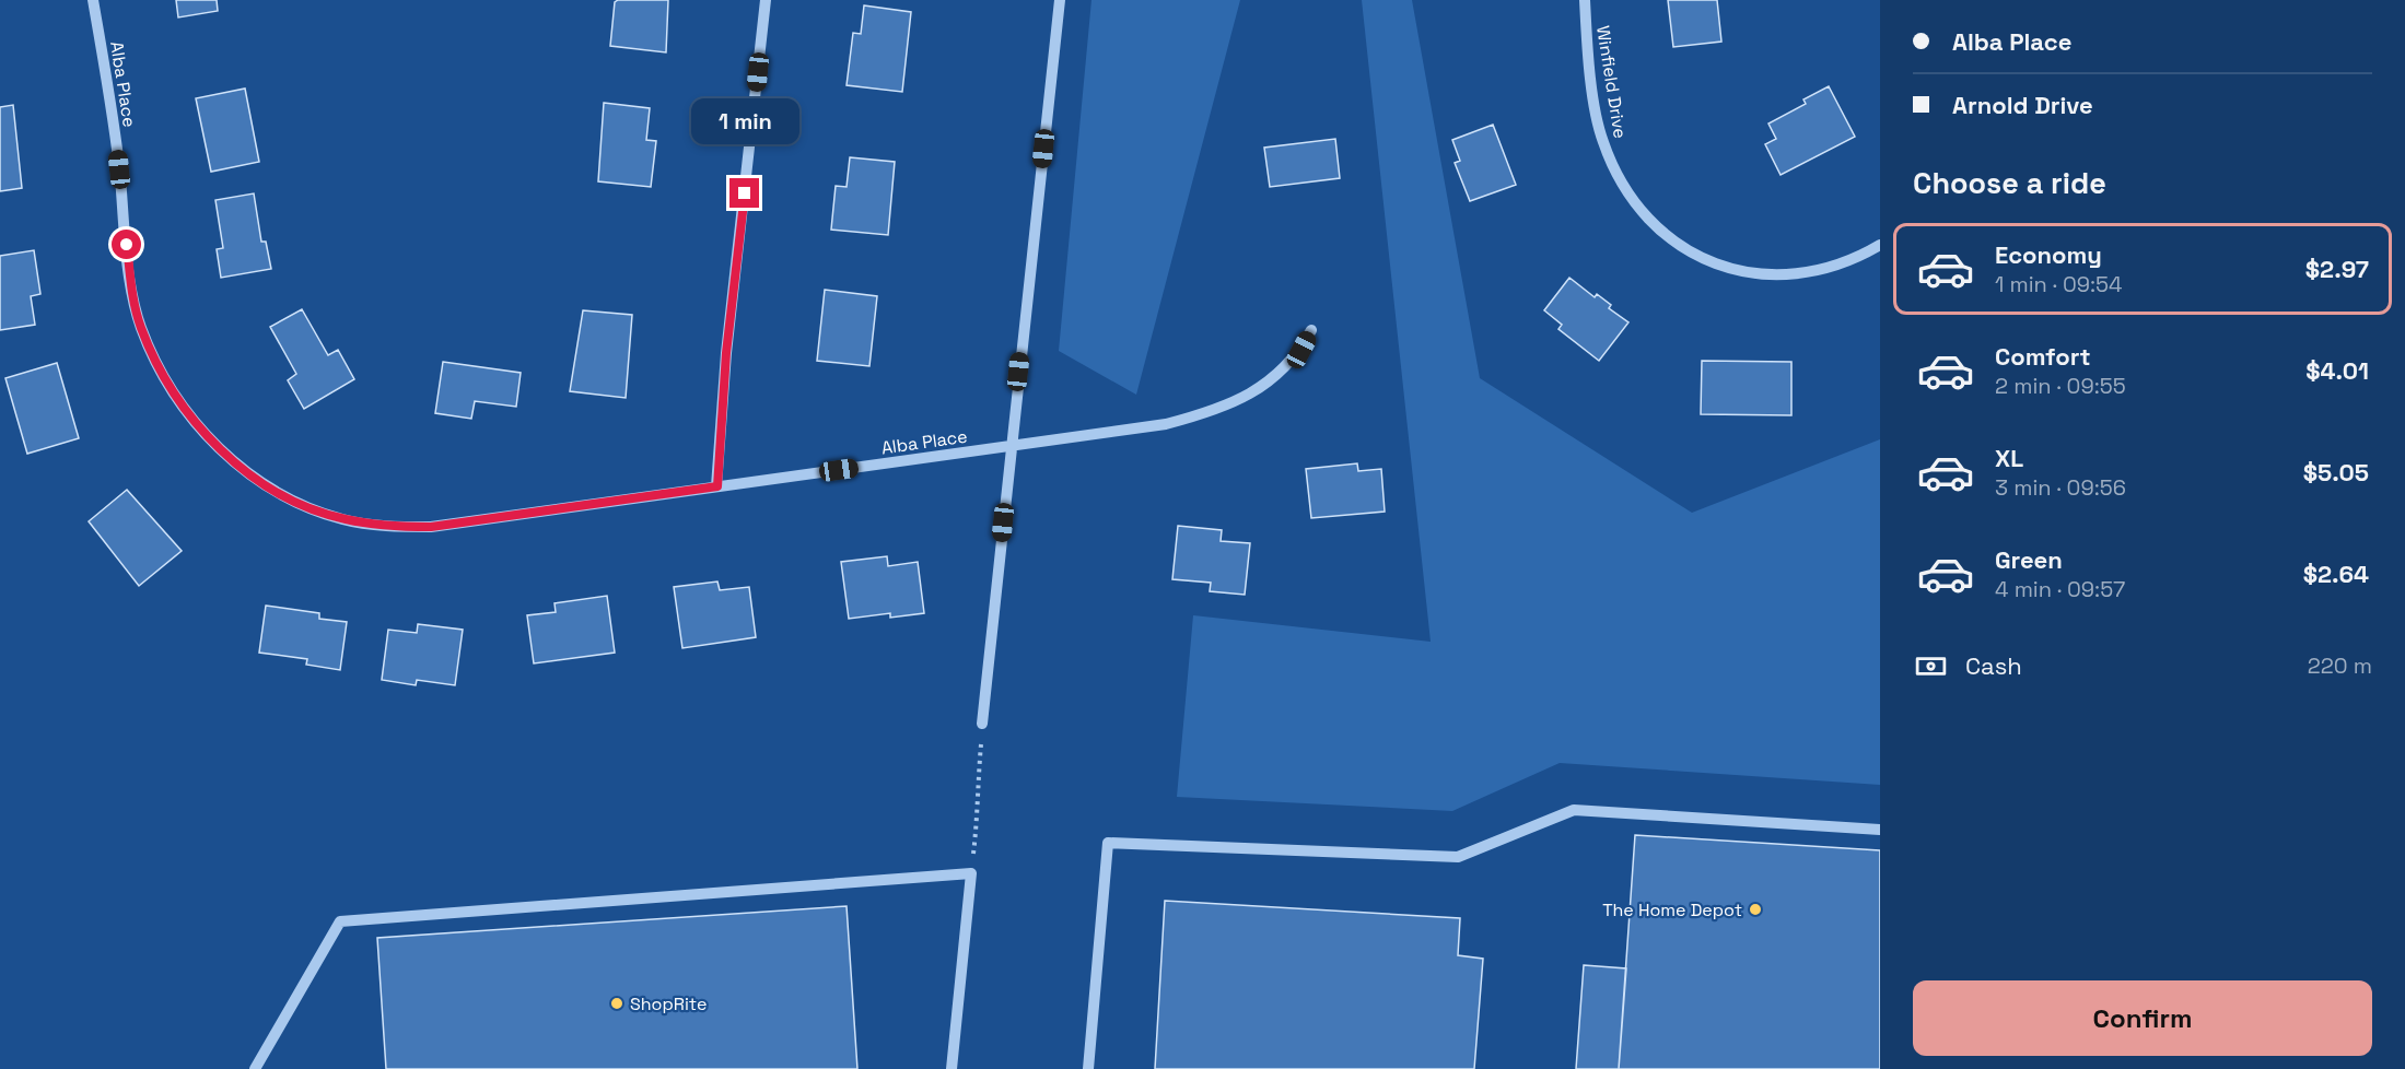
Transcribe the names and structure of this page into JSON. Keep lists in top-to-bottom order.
{
  "streets": {
    "street": ["Winfield Drive", "Alba Place"]
  },
  "places": ["The Home Depot", "ShopRite"],
  "page": {
    "banner": ["Alba Place", "Arnold Drive"],
    "bubble": "1 min",
    "heading": "Choose a ride",
    "list": [
      {
        "name": "Economy",
        "note": "1 min · 09:54",
        "value": "$2.97"
      },
      {
        "name": "Comfort",
        "note": "2 min · 09:55",
        "value": "$4.01"
      },
      {
        "name": "XL",
        "note": "3 min · 09:56",
        "value": "$5.05"
      },
      {
        "name": "Green",
        "note": "4 min · 09:57",
        "value": "$2.64"
      }
    ],
    "pay": ["Cash", "220 m"],
    "buttons": "Confirm"
  }
}
